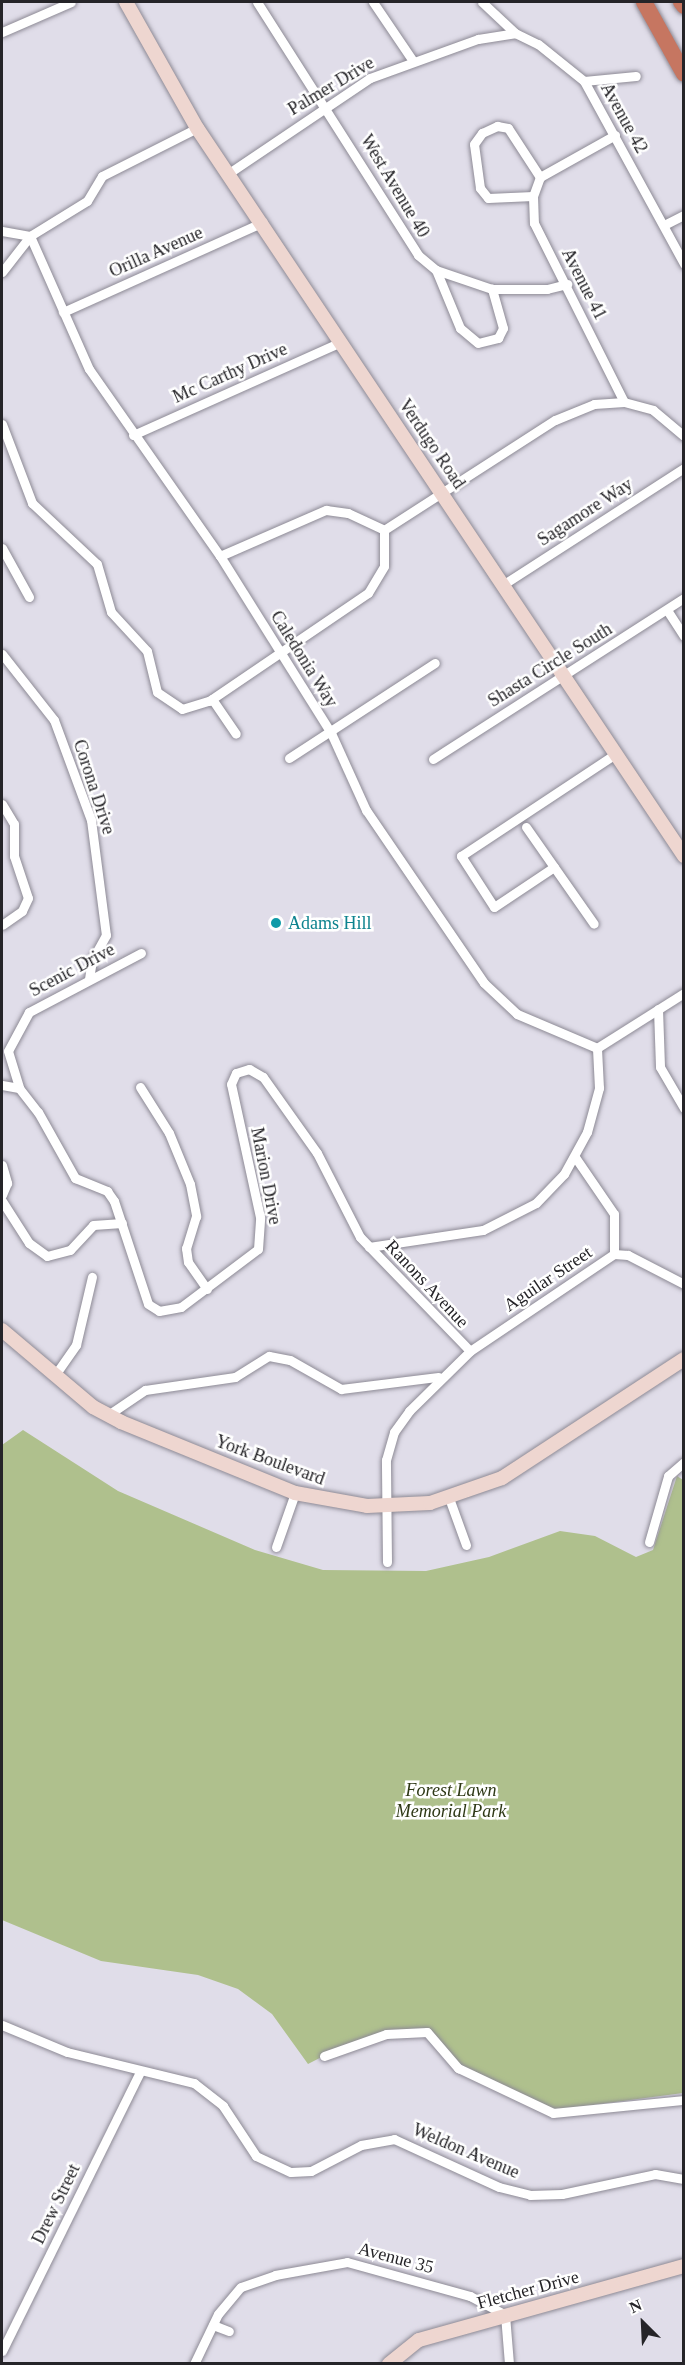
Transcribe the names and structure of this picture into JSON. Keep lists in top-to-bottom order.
{
  "streets": {
    "main road": ["Verdugo Road", "York Boulevard", "Fletcher Drive"],
    "street": [
      "Palmer Drive",
      "Avenue 42",
      "West Avenue 40",
      "Orilla Avenue",
      "Avenue 41",
      "Mc Carthy Drive",
      "Sagamore Way",
      "Caledonia Way",
      "Shasta Circle South",
      "Corona Drive",
      "Scenic Drive",
      "Marion Drive",
      "Aguilar Street",
      "Ranons Avenue",
      "Weldon Avenue",
      "Drew Street",
      "Avenue 35"
    ]
  },
  "crossings": [
    ["Palmer Drive", "Avenue 42"],
    ["Palmer Drive", "West Avenue 40"],
    ["Palmer Drive", "Verdugo Road"],
    ["West Avenue 40", "Avenue 41"],
    ["Orilla Avenue", "Verdugo Road"],
    ["Orilla Avenue", "Caledonia Way"],
    ["Mc Carthy Drive", "Verdugo Road"],
    ["Mc Carthy Drive", "Caledonia Way"],
    ["Verdugo Road", "Sagamore Way"],
    ["Verdugo Road", "Shasta Circle South"],
    ["Corona Drive", "Scenic Drive"],
    ["Scenic Drive", "Marion Drive"],
    ["Marion Drive", "Ranons Avenue"],
    ["Aguilar Street", "Ranons Avenue"],
    ["Ranons Avenue", "York Boulevard"],
    ["Weldon Avenue", "Drew Street"],
    ["Avenue 35", "Fletcher Drive"]
  ],
  "parks": ["Forest Lawn Memorial Park"],
  "places": ["Adams Hill"],
  "north": "top left"
}
